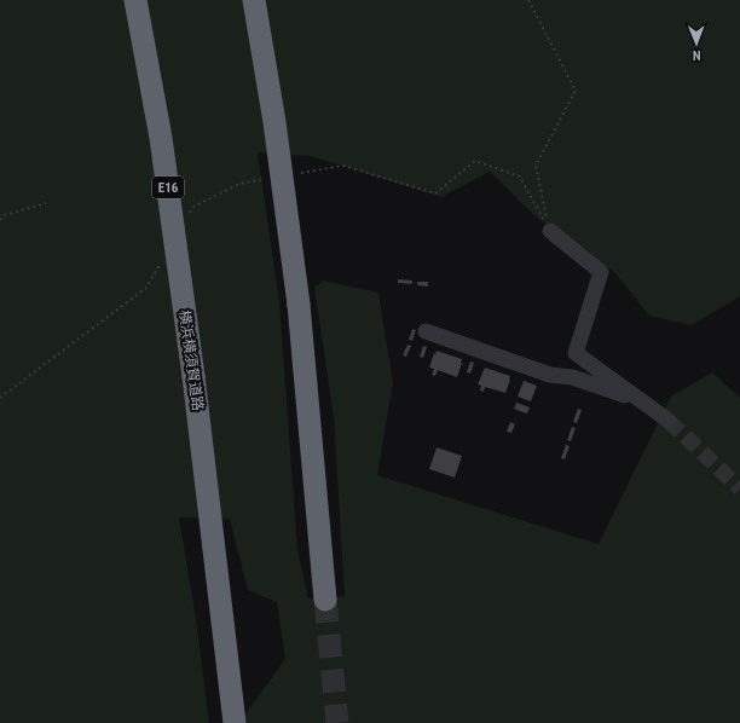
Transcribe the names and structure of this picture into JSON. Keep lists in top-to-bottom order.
{
  "streets": {
    "highway": ["E16", "横浜横須賀道路"]
  },
  "north": "bottom"
}
